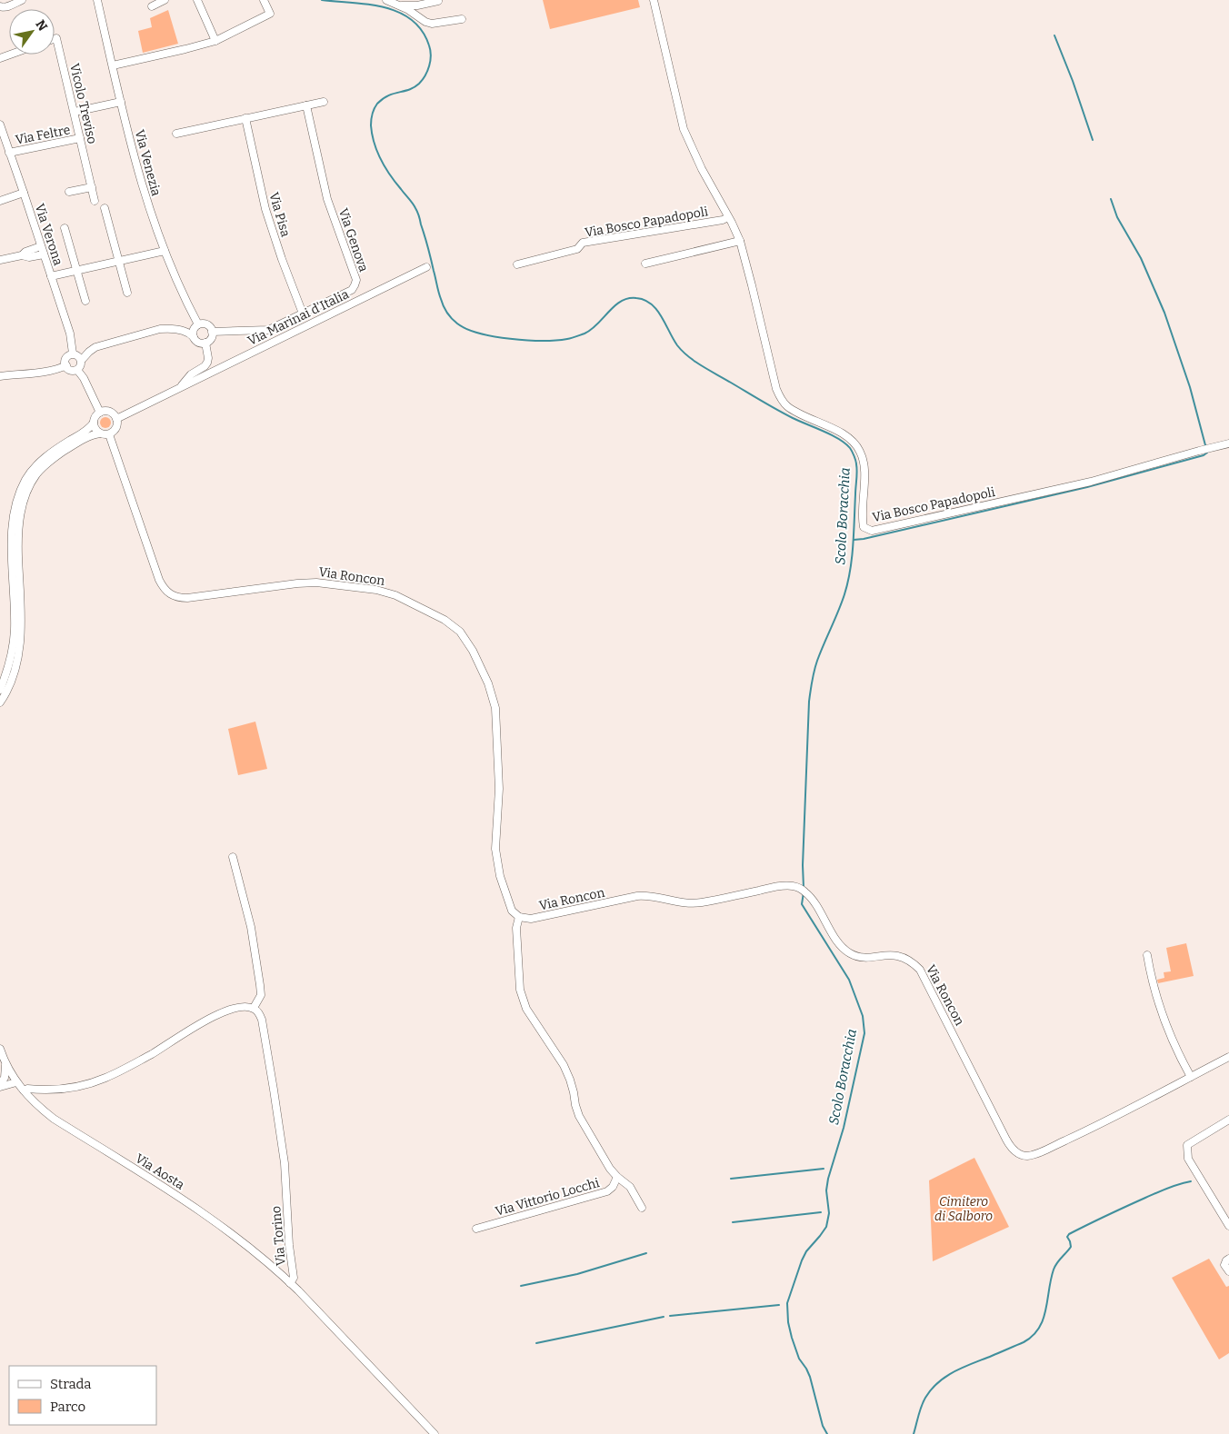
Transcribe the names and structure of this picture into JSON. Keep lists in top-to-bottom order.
{
  "streets": {
    "street": [
      "Vicolo Treviso",
      "Via Feltre",
      "Via Venezia",
      "Via Pisa",
      "Via Bosco Papadopoli",
      "Via Verona",
      "Via Genova",
      "Via Marinai d'Italia",
      "Via Roncon",
      "Via Aosta",
      "Via Vittorio Locchi",
      "Via Torino"
    ]
  },
  "crossings": [
    ["Vicolo Treviso", "Via Feltre"],
    ["Via Feltre", "Via Verona"],
    ["Via Venezia", "Via Genova"],
    ["Via Venezia", "Via Marinai d'Italia"],
    ["Via Pisa", "Via Genova"],
    ["Via Genova", "Via Marinai d'Italia"],
    ["Via Marinai d'Italia", "Via Roncon"],
    ["Via Roncon", "Via Vittorio Locchi"],
    ["Via Aosta", "Via Torino"]
  ],
  "water": ["Scolo Boracchia"],
  "parks": ["Cimitero di Salboro"],
  "legend": ["Strada", "Parco"],
  "north": "top right"
}
